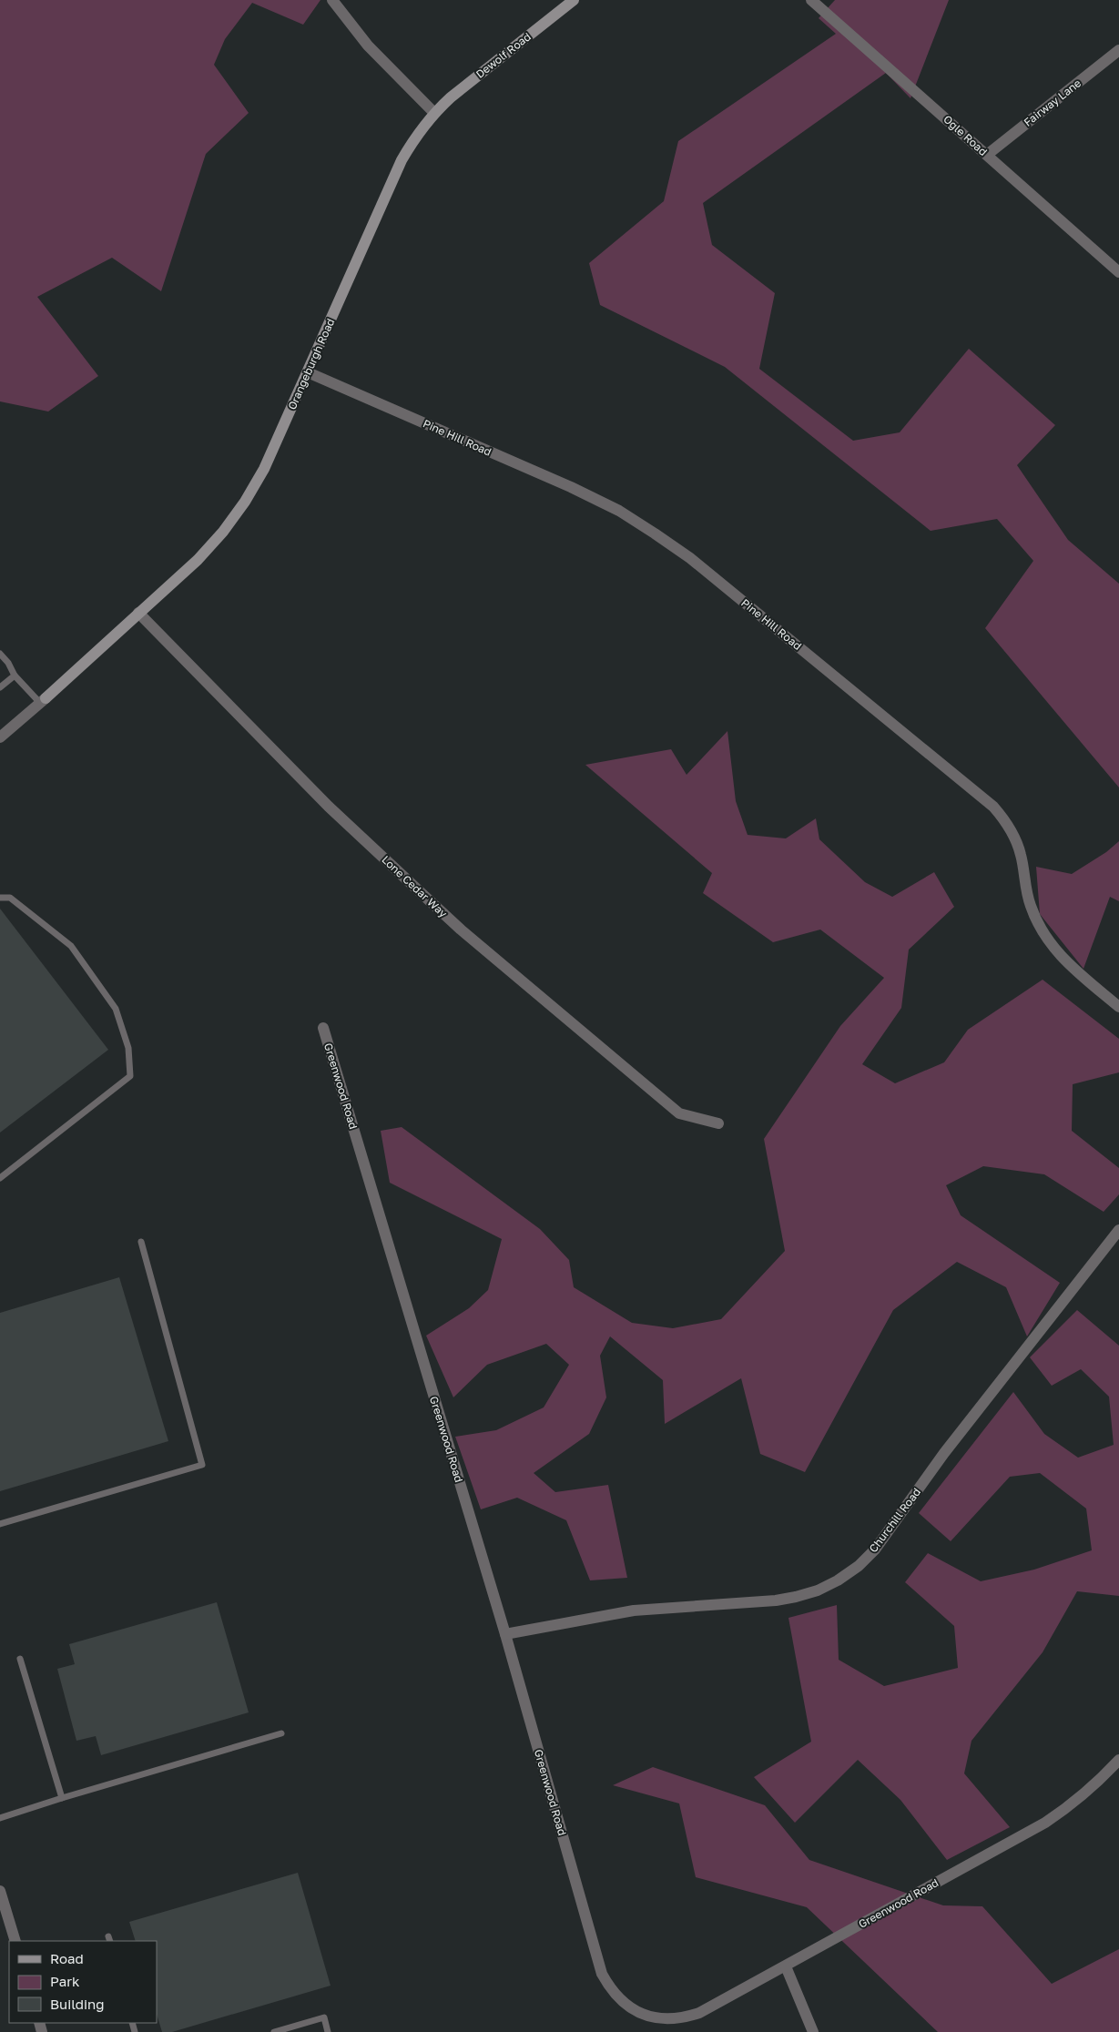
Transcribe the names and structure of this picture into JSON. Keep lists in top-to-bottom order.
{
  "streets": {
    "main road": ["Dewolf Road", "Orangeburgh Road"],
    "street": [
      "Fairway Lane",
      "Ogle Road",
      "Pine Hill Road",
      "Lone Cedar Way",
      "Greenwood Road",
      "Churchill Road"
    ]
  },
  "crossings": [
    ["Dewolf Road", "Orangeburgh Road"],
    ["Fairway Lane", "Ogle Road"],
    ["Orangeburgh Road", "Pine Hill Road"],
    ["Orangeburgh Road", "Lone Cedar Way"],
    ["Greenwood Road", "Churchill Road"]
  ],
  "legend": ["Road", "Park", "Building"]
}
